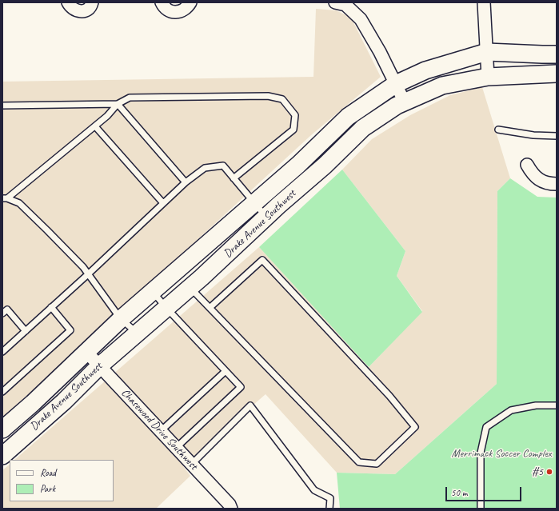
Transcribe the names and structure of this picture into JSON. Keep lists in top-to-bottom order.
{
  "streets": {
    "street": ["Drake Avenue Southwest", "Chasewood Drive Southwest"]
  },
  "crossings": [
    ["Drake Avenue Southwest", "Chasewood Drive Southwest"]
  ],
  "parks": ["Merrimack Soccer Complex"],
  "places": ["#5"],
  "legend": ["Road", "Park"],
  "scale_bar": "50 m"
}
